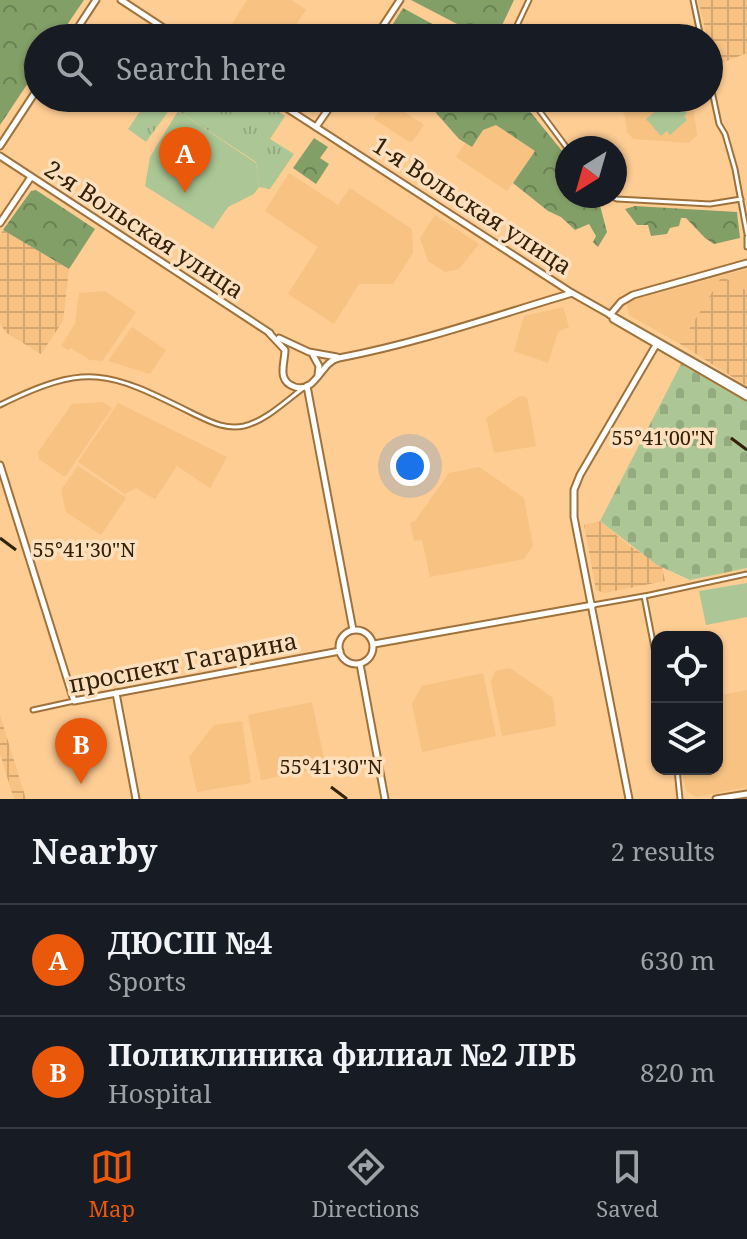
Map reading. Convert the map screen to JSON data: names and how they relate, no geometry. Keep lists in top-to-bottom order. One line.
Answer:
{"streets":{"street":["1-я Вольская улица","2-я Вольская улица","проспект Гагарина"]},"north":"bottom left","page":{"search":"Search here","pins":["A","B"],"heading":["Nearby","2 results"],"list":[{"mark":"A","name":"ДЮСШ №4","note":"Sports","value":"630 m"},{"mark":"B","name":"Поликлиника филиал №2 ЛРБ","note":"Hospital","value":"820 m"}],"nav":["Map","Directions","Saved"]},"coordinates":["55°41'00\"N","55°41'30\"N"]}
